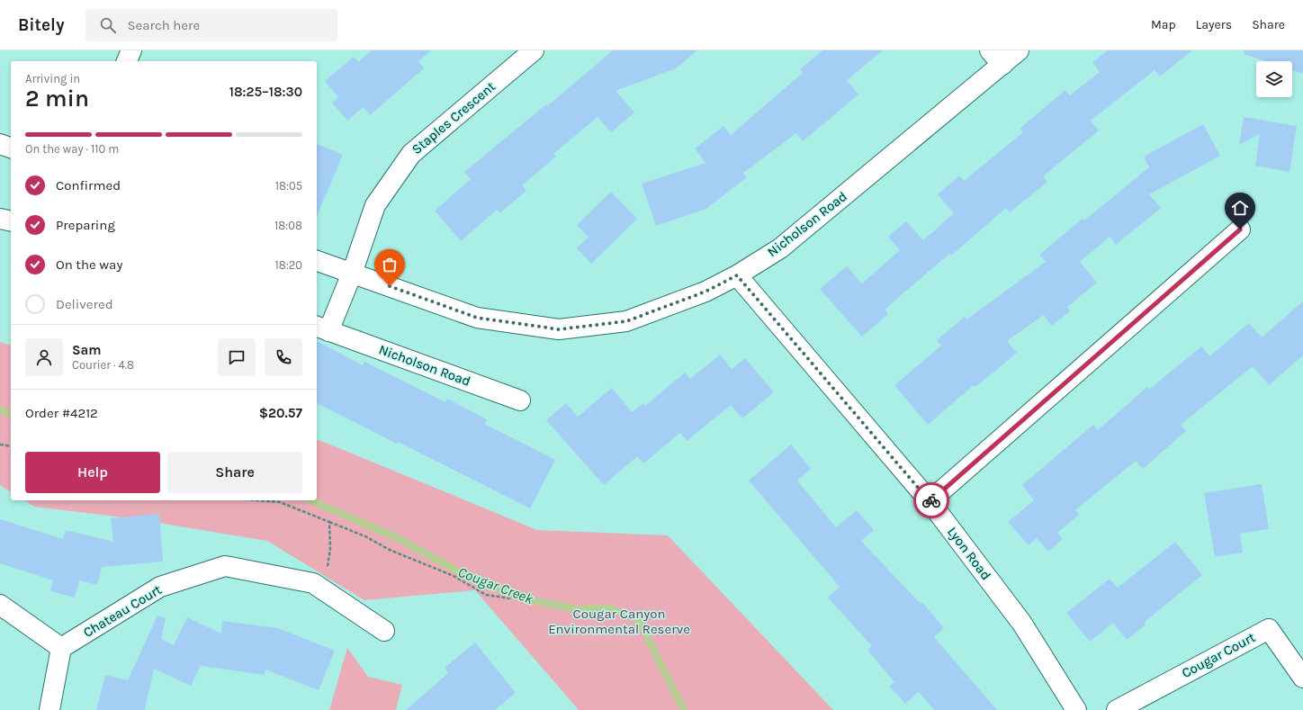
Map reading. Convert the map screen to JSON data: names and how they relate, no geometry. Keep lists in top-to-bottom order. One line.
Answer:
{"streets":{"street":["Staples Crescent","Nicholson Road","Lyon Road","Chateau Court","Cougar Court"]},"crossings":[["Staples Crescent","Nicholson Road"],["Nicholson Road","Lyon Road"]],"water":["Cougar Creek"],"parks":["Cougar Canyon Environmental Reserve"],"page":{"header":"Bitely","search":"Search here","nav":["Map","Layers","Share"],"heading":["2 min","Arriving in","18:25–18:30"],"panel":["Sam","Courier · 4.8","Order #4212","$20.57"],"bar":"On the way · 110 m","list":[["Confirmed","18:05"],["Preparing","18:08"],["On the way","18:20"],"Delivered"],"buttons":["Help","Share"]}}
